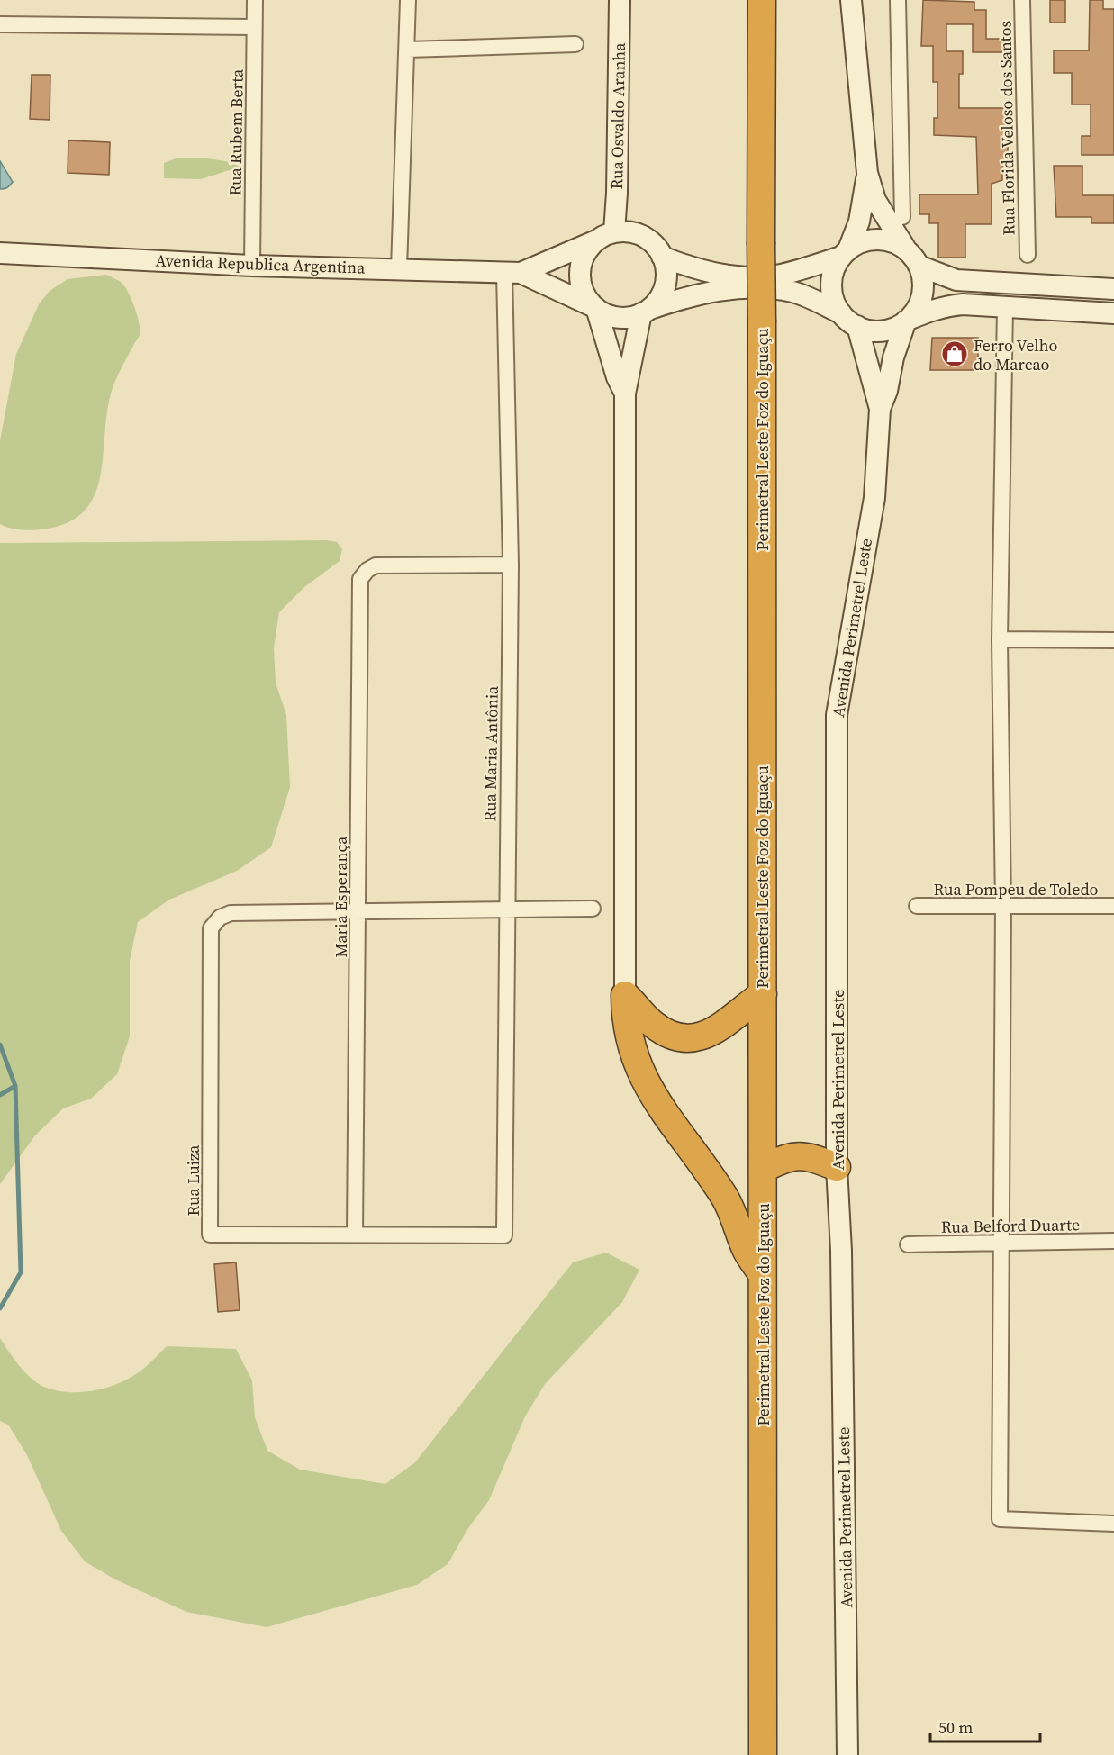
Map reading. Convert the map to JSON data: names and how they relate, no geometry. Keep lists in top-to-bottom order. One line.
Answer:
{"streets":{"highway":["Perimetral Leste Foz do Iguaçu"],"street":["Rua Osvaldo Aranha","Rua Florida Veloso dos Santos","Rua Rubem Berta","Avenida Republica Argentina","Avenida Perimetrel Leste","Rua Maria Antônia","Rua Pompeu de Toledo","Maria Esperança","Rua Luiza","Rua Belford Duarte"]},"crossings":[["Rua Osvaldo Aranha","Avenida Republica Argentina"],["Rua Rubem Berta","Avenida Republica Argentina"],["Avenida Republica Argentina","Rua Maria Antônia"],["Rua Maria Antônia","Maria Esperança"],["Rua Maria Antônia","Rua Luiza"],["Maria Esperança","Rua Luiza"]],"places":{"shop":["Ferro Velho do Marcao"]},"scale_bar":"50 m"}
